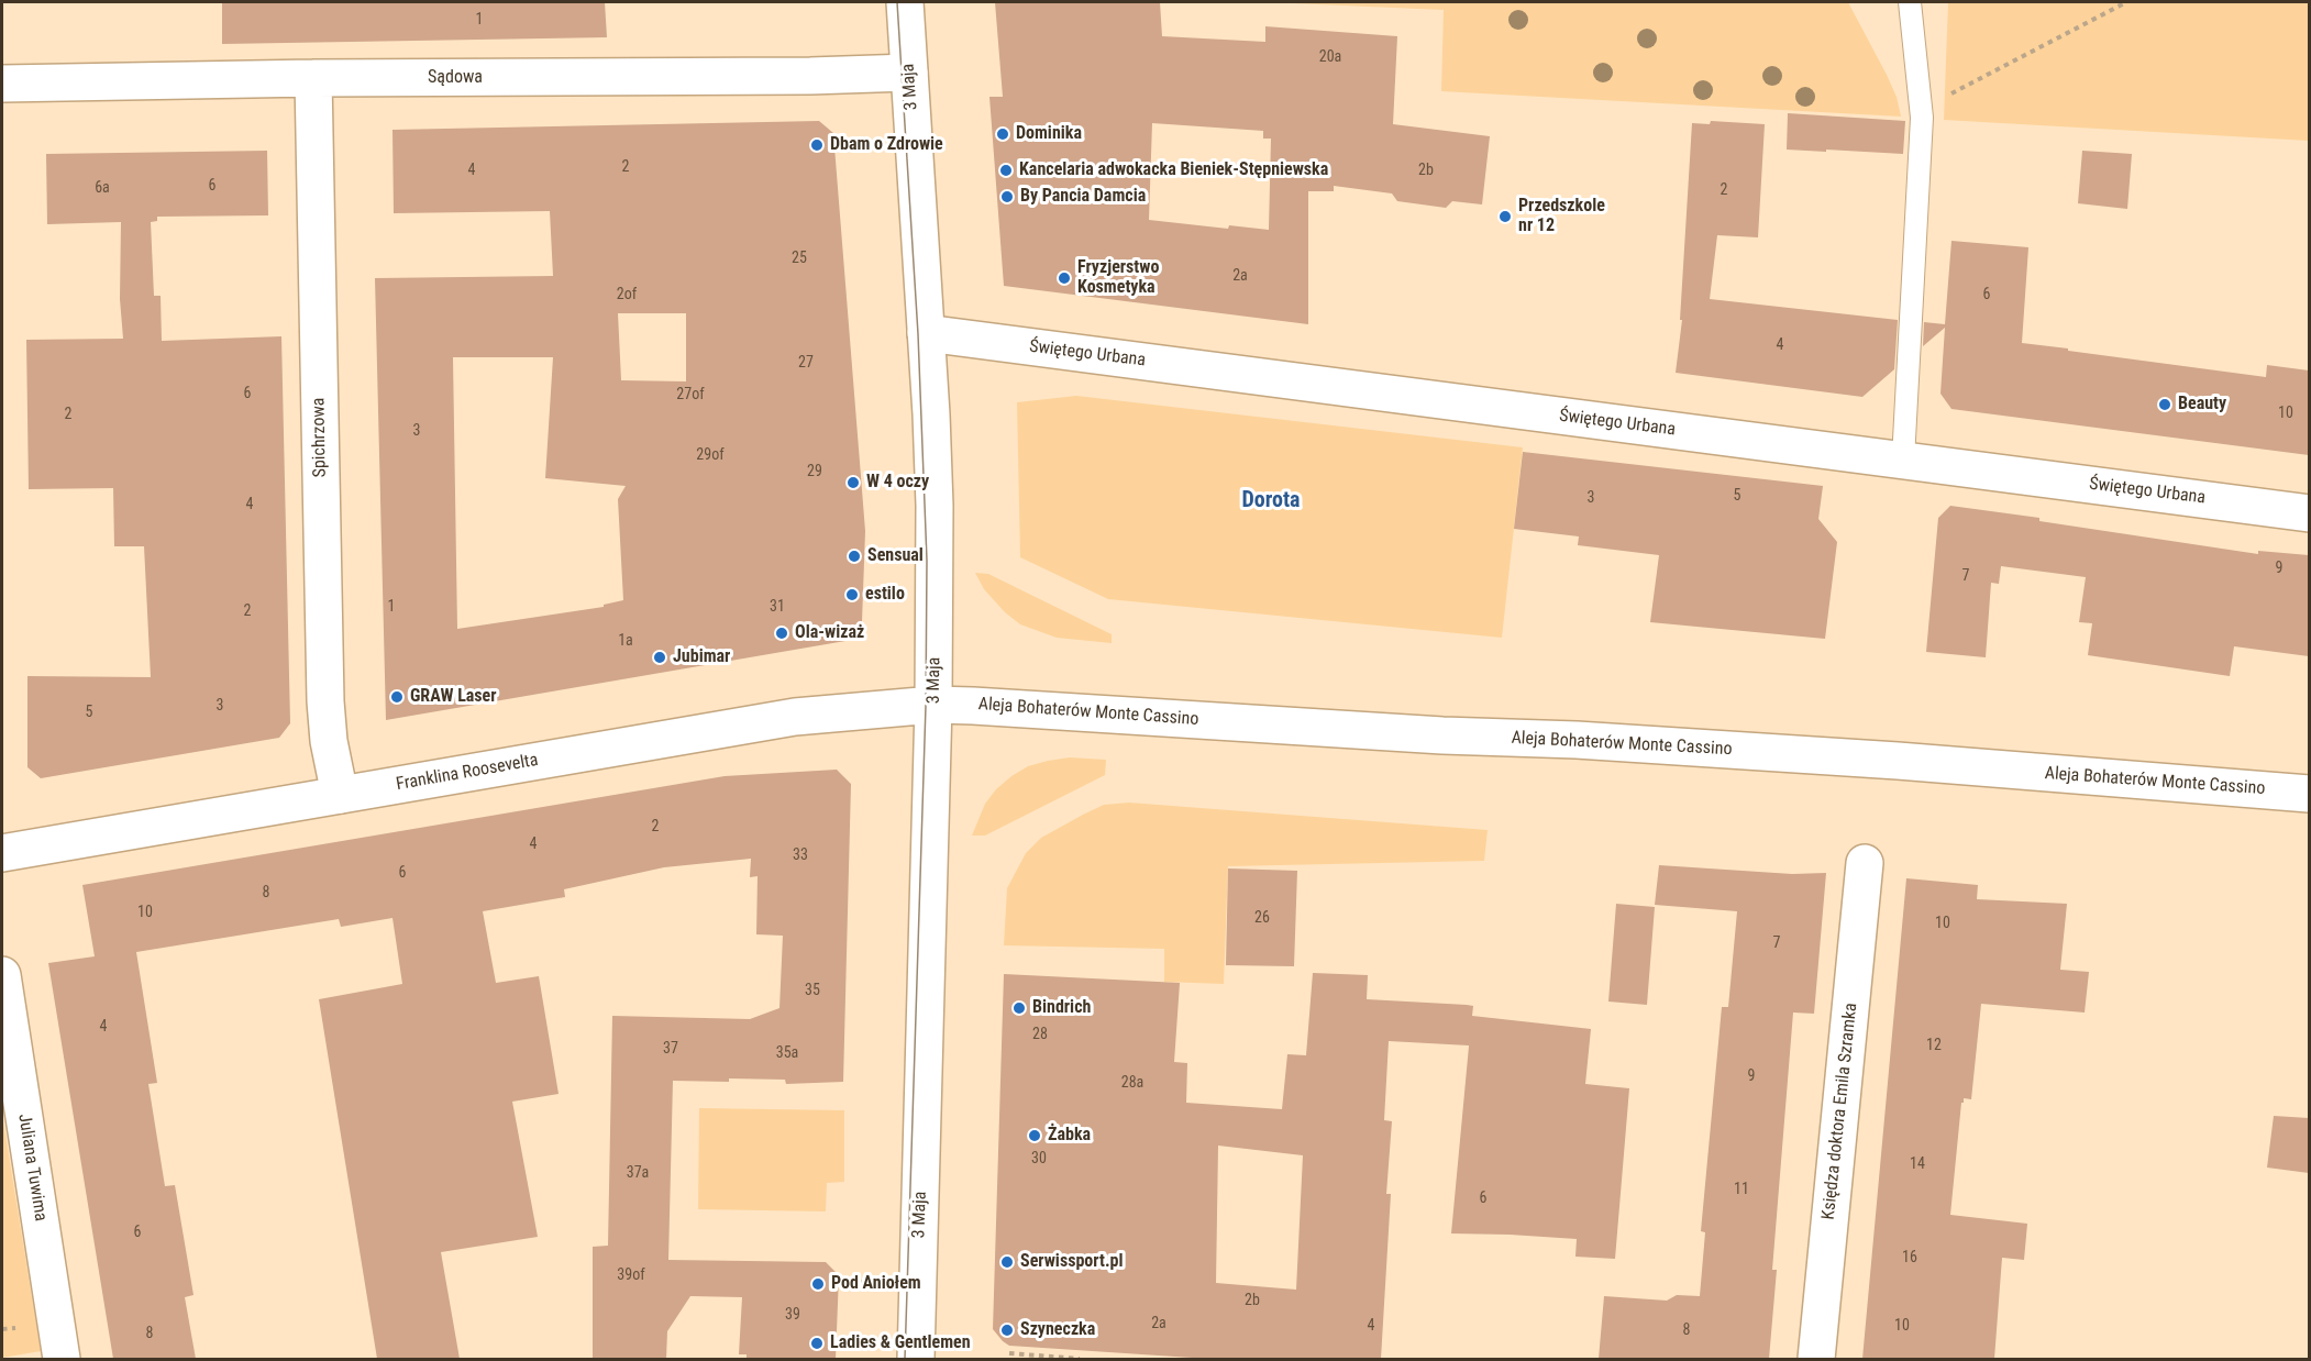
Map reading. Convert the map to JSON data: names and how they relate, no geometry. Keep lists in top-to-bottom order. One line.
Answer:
{"streets":{"street":["Sądowa","3 Maja","Świętego Urbana","Spichrzowa","Aleja Bohaterów Monte Cassino","Franklina Roosevelta","Księdza doktora Emila Szramka","Juliana Tuwima"]},"crossings":[["Sądowa","3 Maja"],["Sądowa","Spichrzowa"],["3 Maja","Świętego Urbana"],["3 Maja","Aleja Bohaterów Monte Cassino"],["3 Maja","Franklina Roosevelta"],["Spichrzowa","Franklina Roosevelta"],["Aleja Bohaterów Monte Cassino","Franklina Roosevelta"]],"districts":["Dorota"],"places":["Dominika","Dbam o Zdrowie","Kancelaria adwokacka Bieniek-Stępniewska","By Pancia Damcia","Przedszkole nr 12","Fryzjerstwo Kosmetyka","Beauty","W 4 oczy","Sensual","estilo","Ola-wizaż","Jubimar","GRAW Laser","Bindrich","Żabka","Serwissport.pl","Pod Aniołem","Szyneczka","Ladies & Gentlemen"],"house_numbers":["1","20a","2","4","2b","6","6a","2","25","2a","2of","6","4","27","6","27of","10","2","3","29of","29","5","3","4","9","7","1","31","2","1a","3","5","2","4","33","6","8","10","26","10","7","35","4","28","12","37","35a","9","28a","30","14","37a","11","6","6","16","39of","2b","39","2a","4","10","8","8"]}
